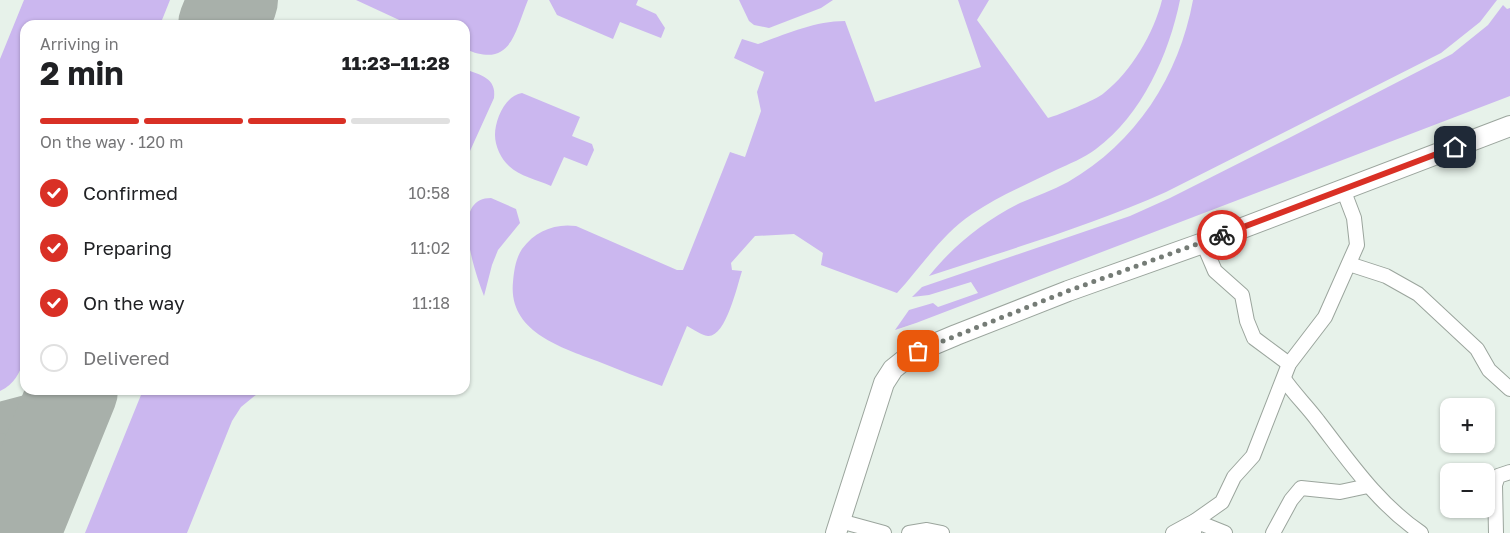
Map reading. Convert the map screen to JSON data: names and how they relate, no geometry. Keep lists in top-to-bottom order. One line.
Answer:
{"page":{"heading":["2 min","Arriving in","11:23–11:28"],"bar":"On the way · 120 m","list":[["Confirmed","10:58"],["Preparing","11:02"],["On the way","11:18"],"Delivered"],"map_buttons":["+","−"]}}
